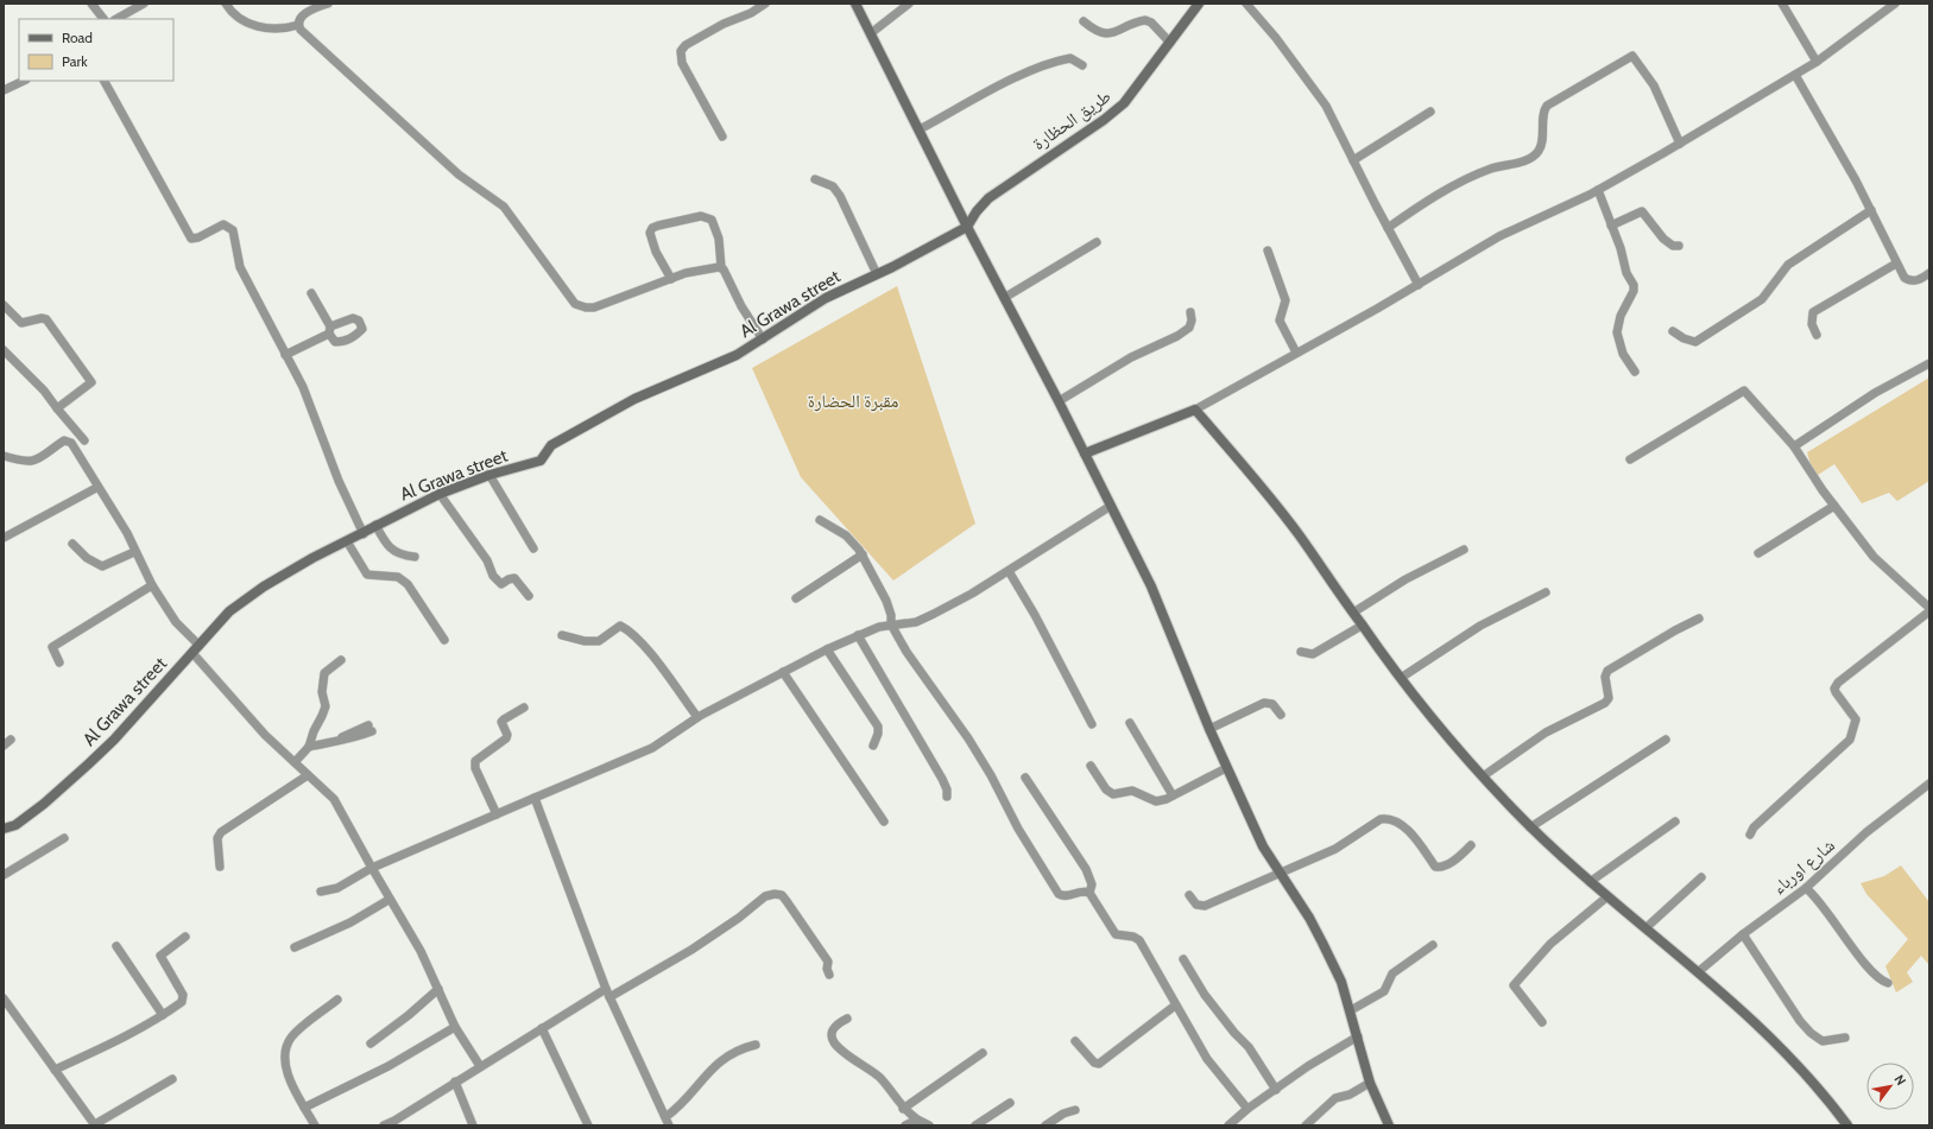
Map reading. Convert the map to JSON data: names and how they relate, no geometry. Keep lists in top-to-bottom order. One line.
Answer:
{"streets":{"street":["طريق الحظارة","Al Grawa street","شارع اورباء"]},"crossings":[["طريق الحظارة","Al Grawa street"]],"parks":["مقبرة الحضارة"],"legend":["Road","Park"],"north":"top right"}
